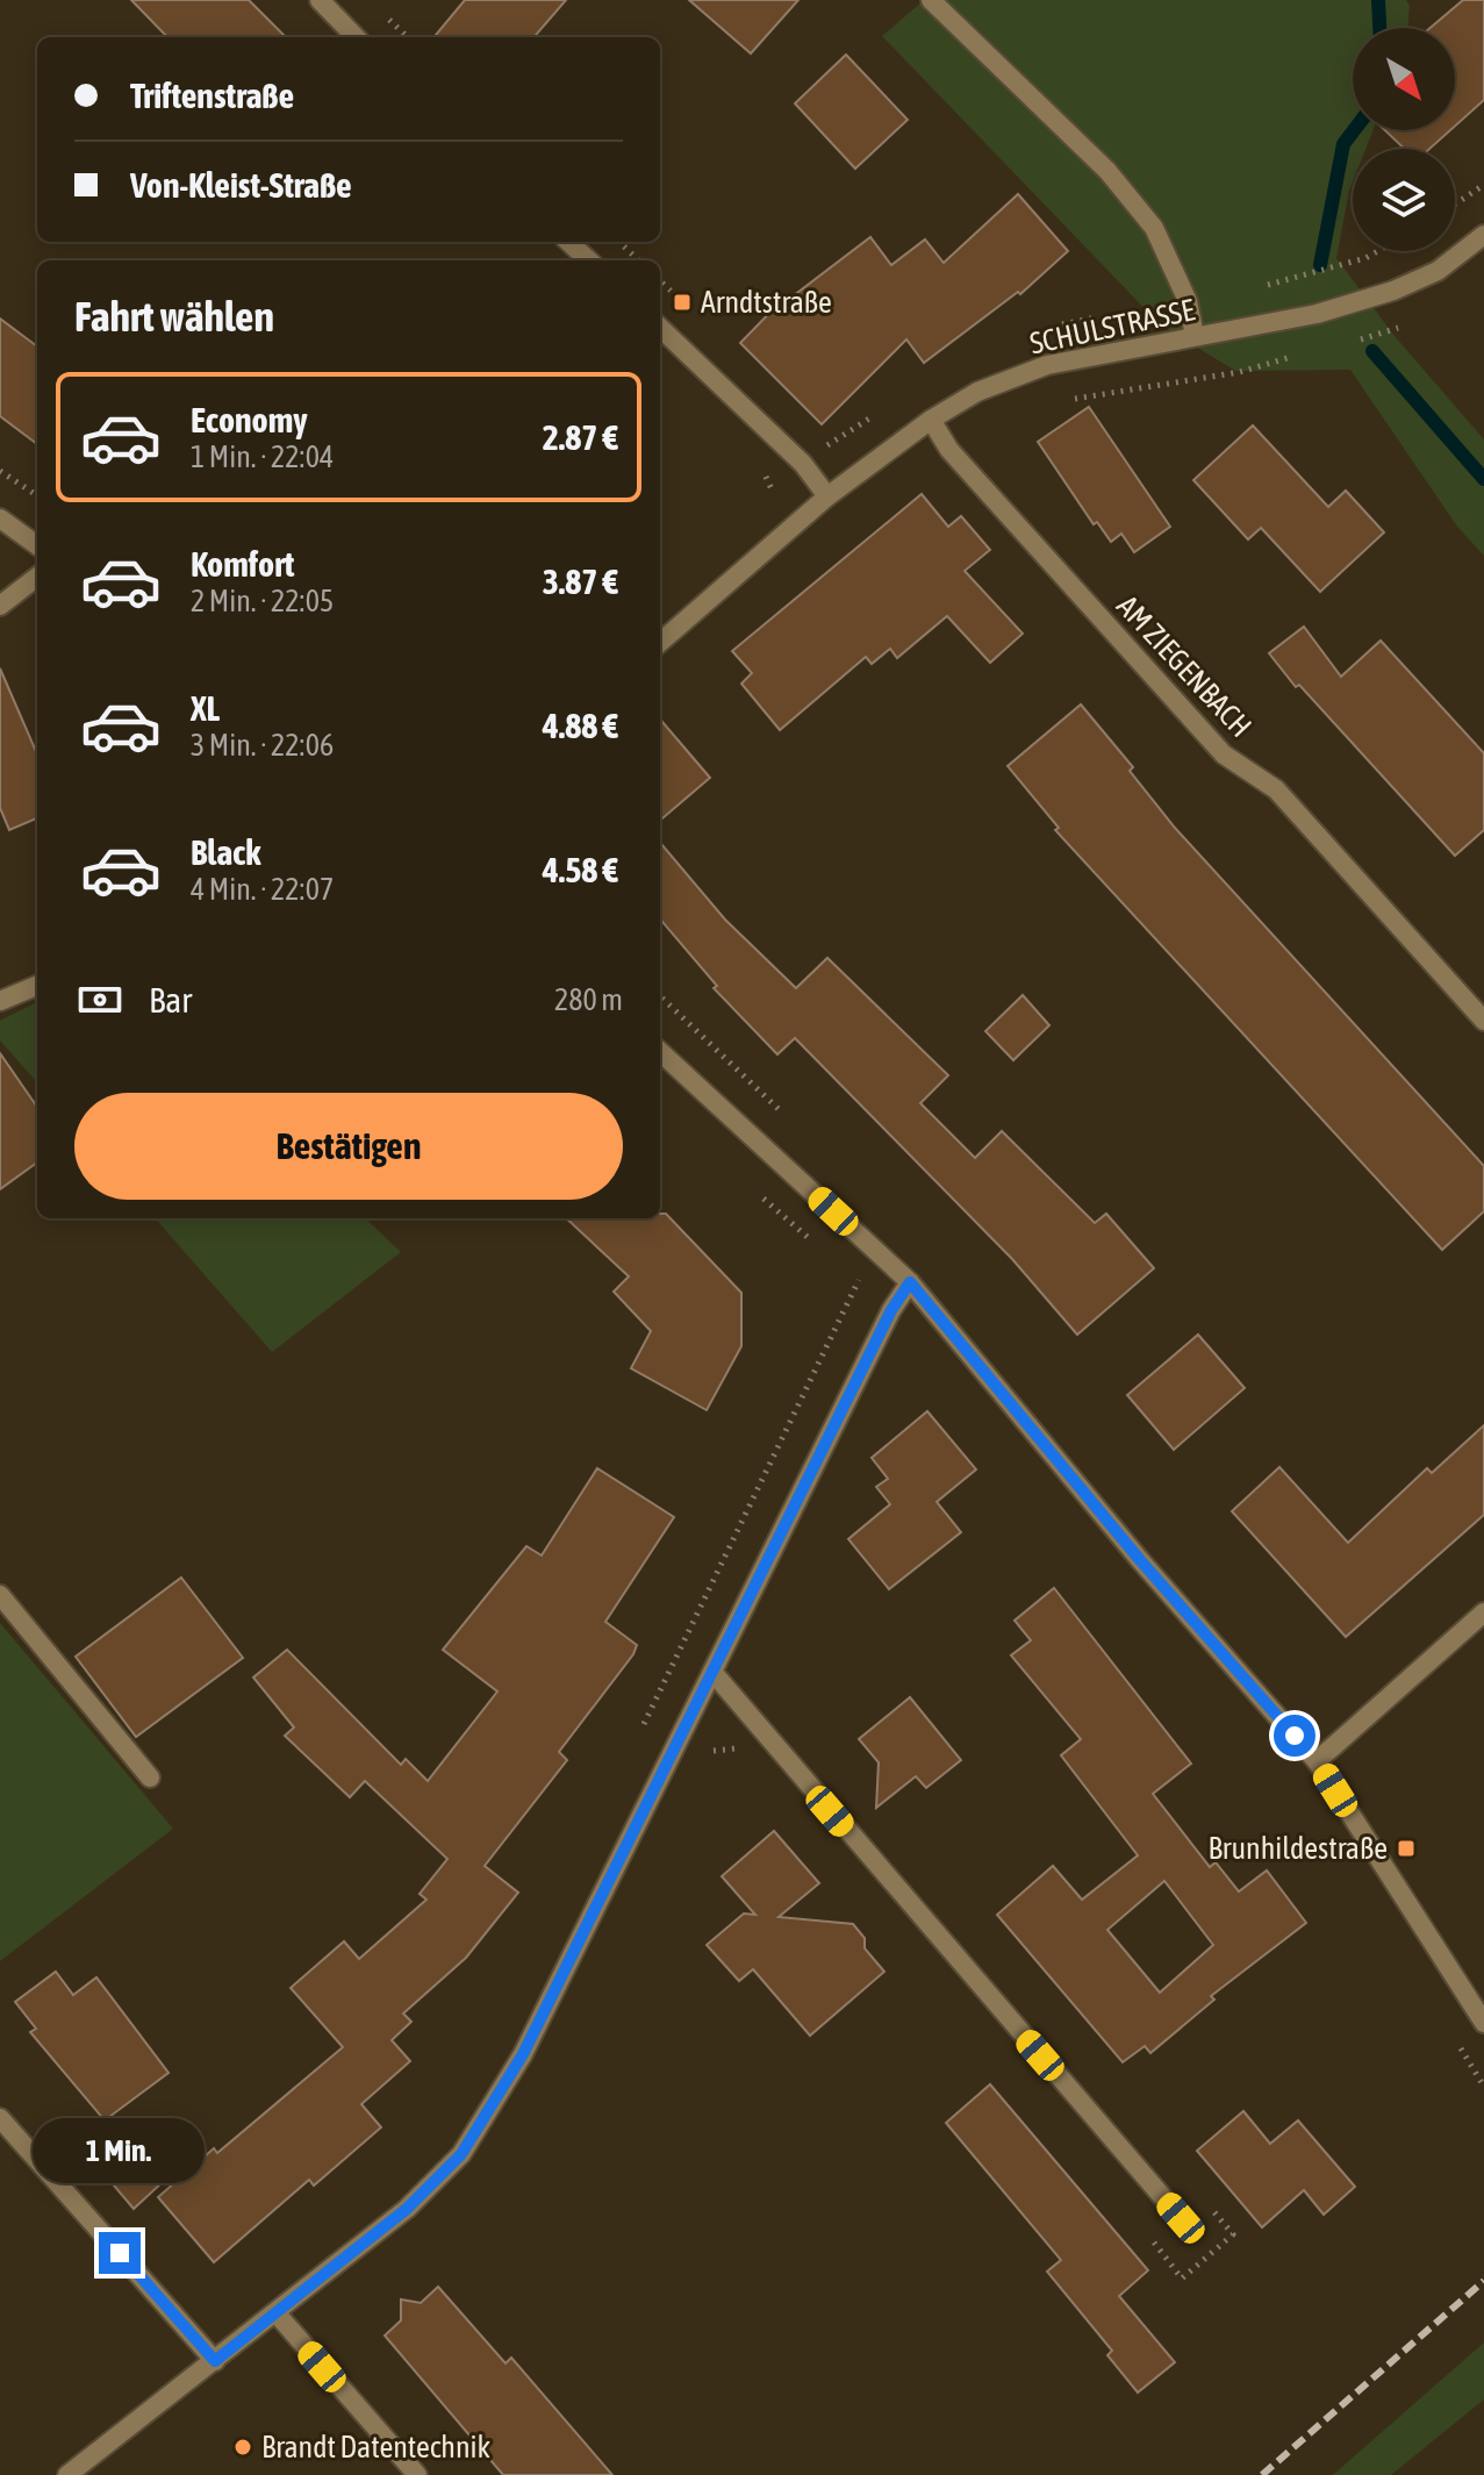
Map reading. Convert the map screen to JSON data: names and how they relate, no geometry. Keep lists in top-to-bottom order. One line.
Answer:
{"streets":{"street":["SCHULSTRASSE","AM ZIEGENBACH"]},"crossings":[["SCHULSTRASSE","AM ZIEGENBACH"]],"places":{"transit":["Arndtstraße","Brunhildestraße"],"other":["Brandt Datentechnik"]},"north":"bottom right","page":{"banner":["Triftenstraße","Von-Kleist-Straße"],"heading":"Fahrt wählen","list":[{"name":"Economy","note":"1 Min. · 22:04","value":"2.87 €"},{"name":"Komfort","note":"2 Min. · 22:05","value":"3.87 €"},{"name":"XL","note":"3 Min. · 22:06","value":"4.88 €"},{"name":"Black","note":"4 Min. · 22:07","value":"4.58 €"}],"pay":["Bar","280 m"],"buttons":"Bestätigen","bubble":"1 Min."}}
